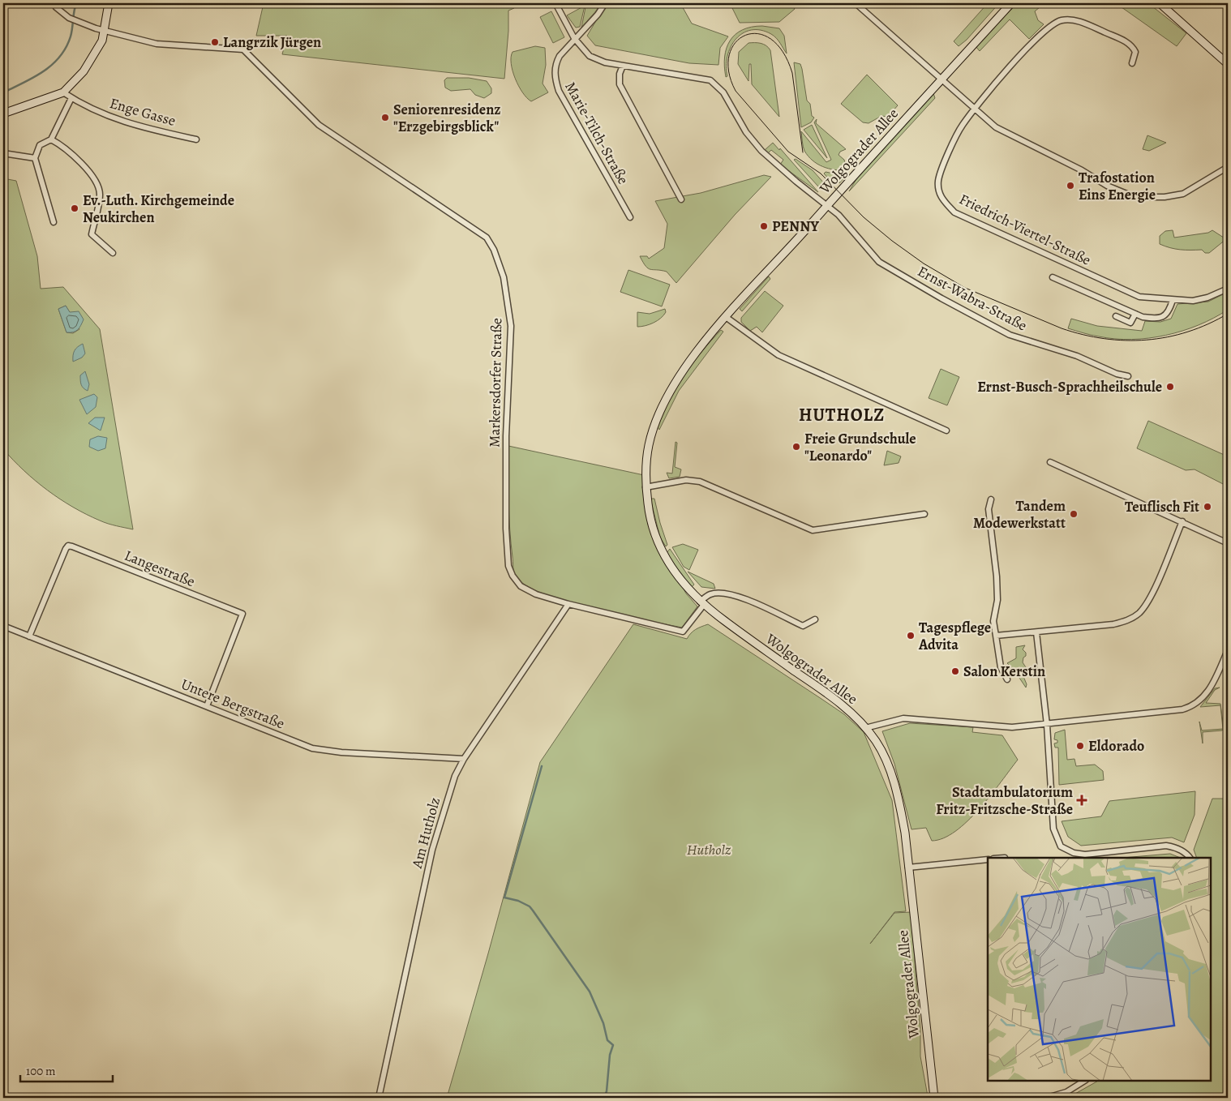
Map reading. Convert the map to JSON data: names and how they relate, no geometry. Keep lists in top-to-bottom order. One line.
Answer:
{"streets":{"main road":["Wolgograder Allee"],"street":["Enge Gasse","Marie-Tilch-Straße","Friedrich-Viertel-Straße","Ernst-Wabra-Straße","Markersdorfer Straße","Langestraße","Untere Bergstraße","Am Hutholz"]},"crossings":[["Wolgograder Allee","Ernst-Wabra-Straße"],["Wolgograder Allee","Markersdorfer Straße"],["Markersdorfer Straße","Am Hutholz"],["Langestraße","Untere Bergstraße"],["Untere Bergstraße","Am Hutholz"]],"districts":["HUTHOLZ"],"parks":["Hutholz"],"places":{"other":["Langrzik Jürgen","Seniorenresidenz \"Erzgebirgsblick\"","Trafostation Eins Energie","Ev.-Luth. Kirchgemeinde Neukirchen","PENNY","Ernst-Busch-Sprachheilschule","Freie Grundschule \"Leonardo\"","Teuflisch Fit","Tandem Modewerkstatt","Tagespflege Advita","Salon Kerstin","Eldorado"],"health":["Stadtambulatorium Fritz-Fritzsche-Straße"]},"scale_bar":"100 m"}
